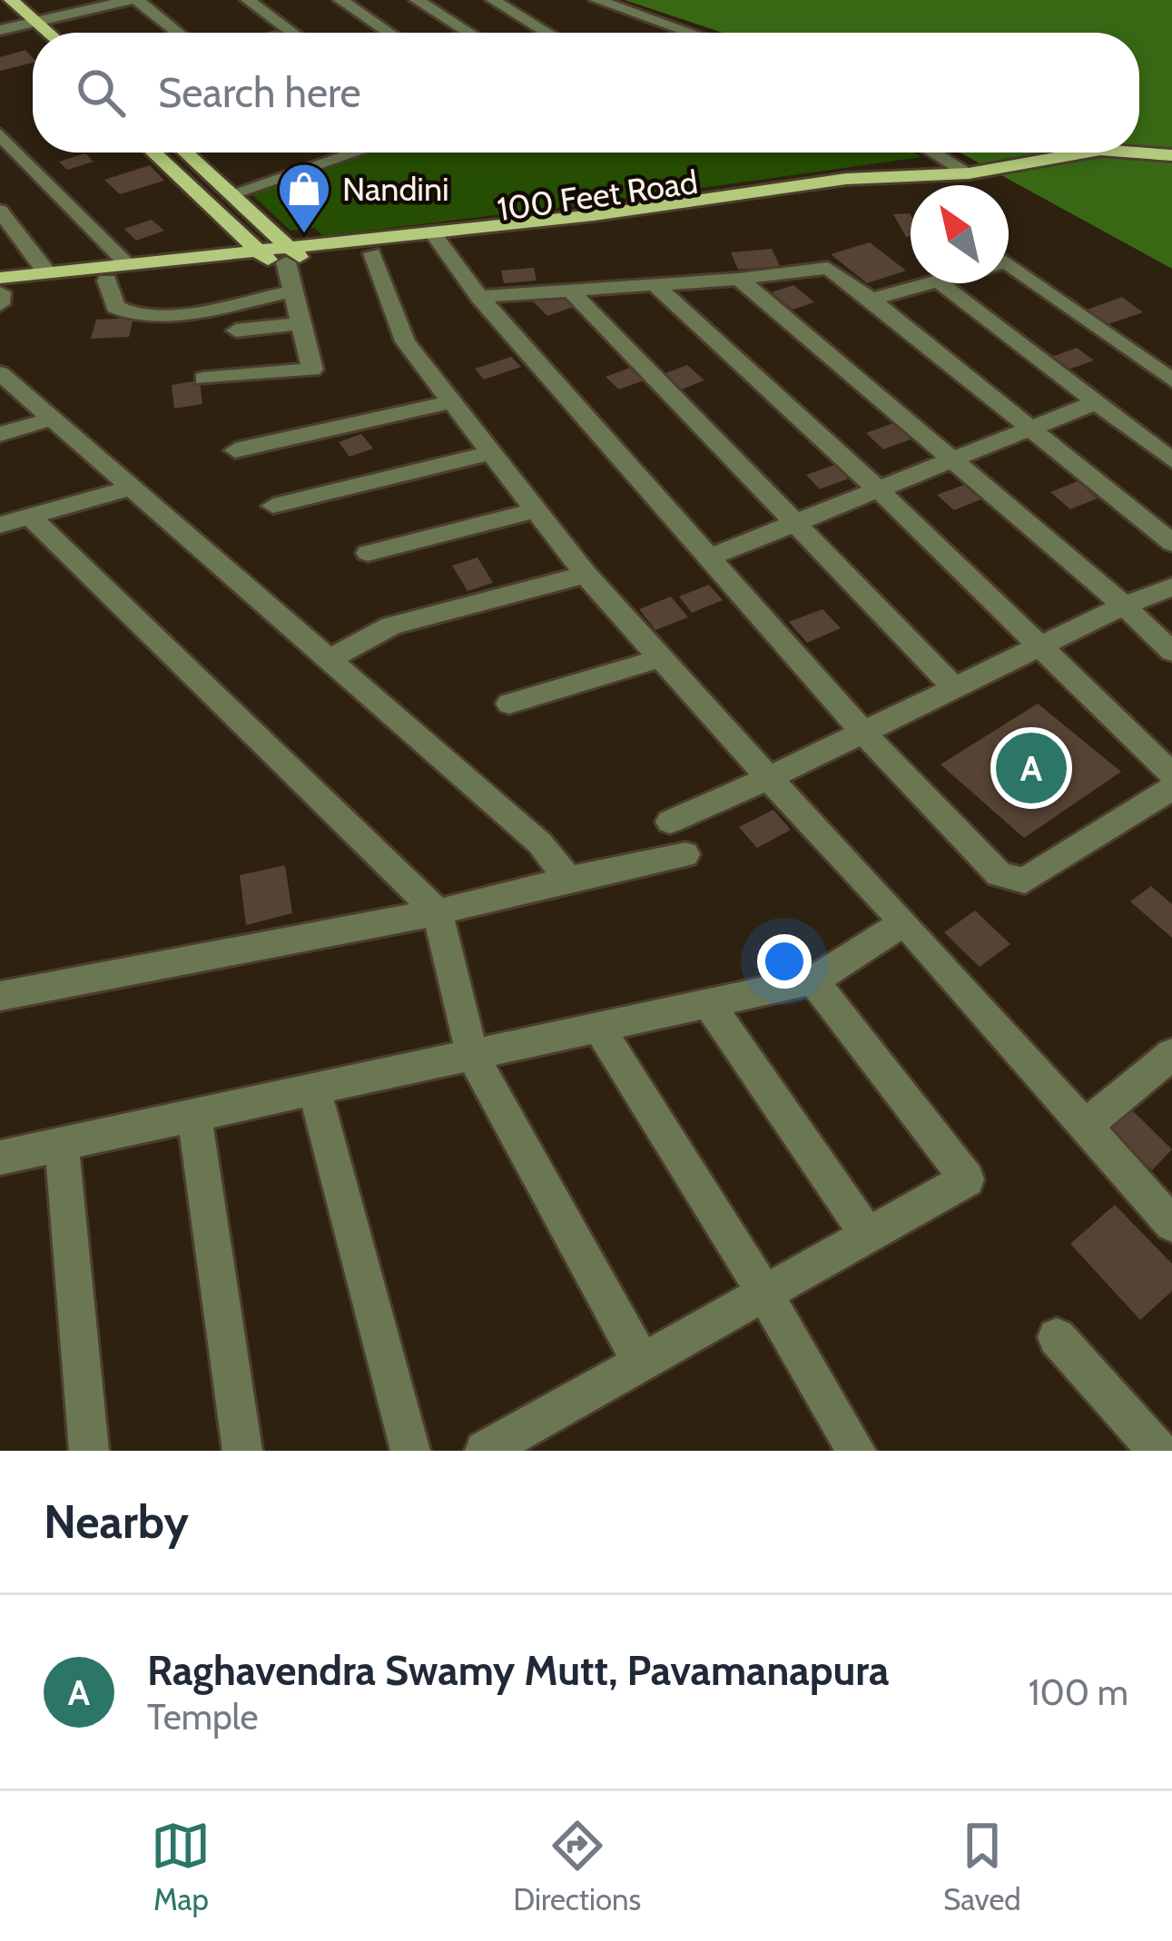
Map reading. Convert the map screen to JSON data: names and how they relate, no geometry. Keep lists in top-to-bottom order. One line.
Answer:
{"streets":{"main road":["100 Feet Road"]},"places":{"shop":["Nandini"]},"north":"top left","page":{"search":"Search here","pins":"A","heading":"Nearby","list":[{"mark":"A","name":"Raghavendra Swamy Mutt, Pavamanapura","note":"Temple","value":"100 m"}],"nav":["Map","Directions","Saved"]}}
